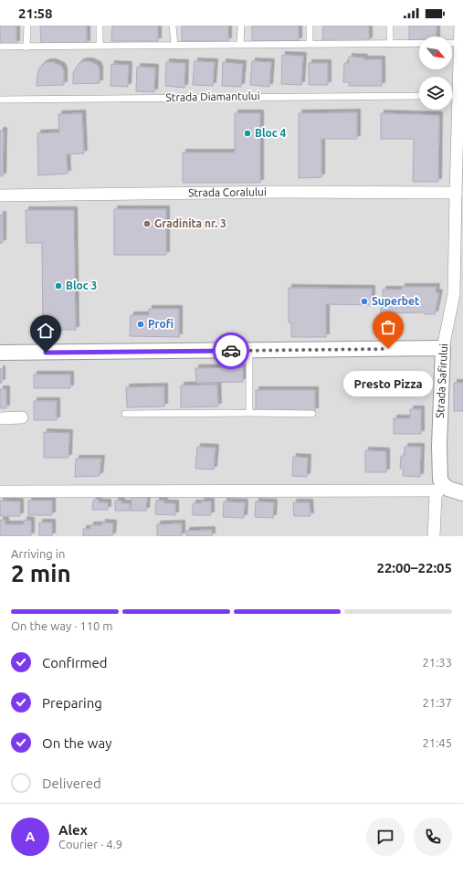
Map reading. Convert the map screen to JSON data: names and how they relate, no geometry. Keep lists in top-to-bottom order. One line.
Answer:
{"streets":{"street":["Strada Coralului","Strada Safirului"],"lane":["Strada Diamantului"]},"crossings":[["Strada Coralului","Strada Safirului"]],"places":["Bloc 4","Gradinita nr. 3","Bloc 3","Superbet","Profi","Presto Pizza"],"north":"bottom right","page":{"status":"21:58","bubble":"Presto Pizza","heading":["2 min","Arriving in","22:00–22:05"],"panel":["Alex","Courier · 4.9"],"bar":"On the way · 110 m","list":[["Confirmed","21:33"],["Preparing","21:37"],["On the way","21:45"],"Delivered"],"round":"A"}}
